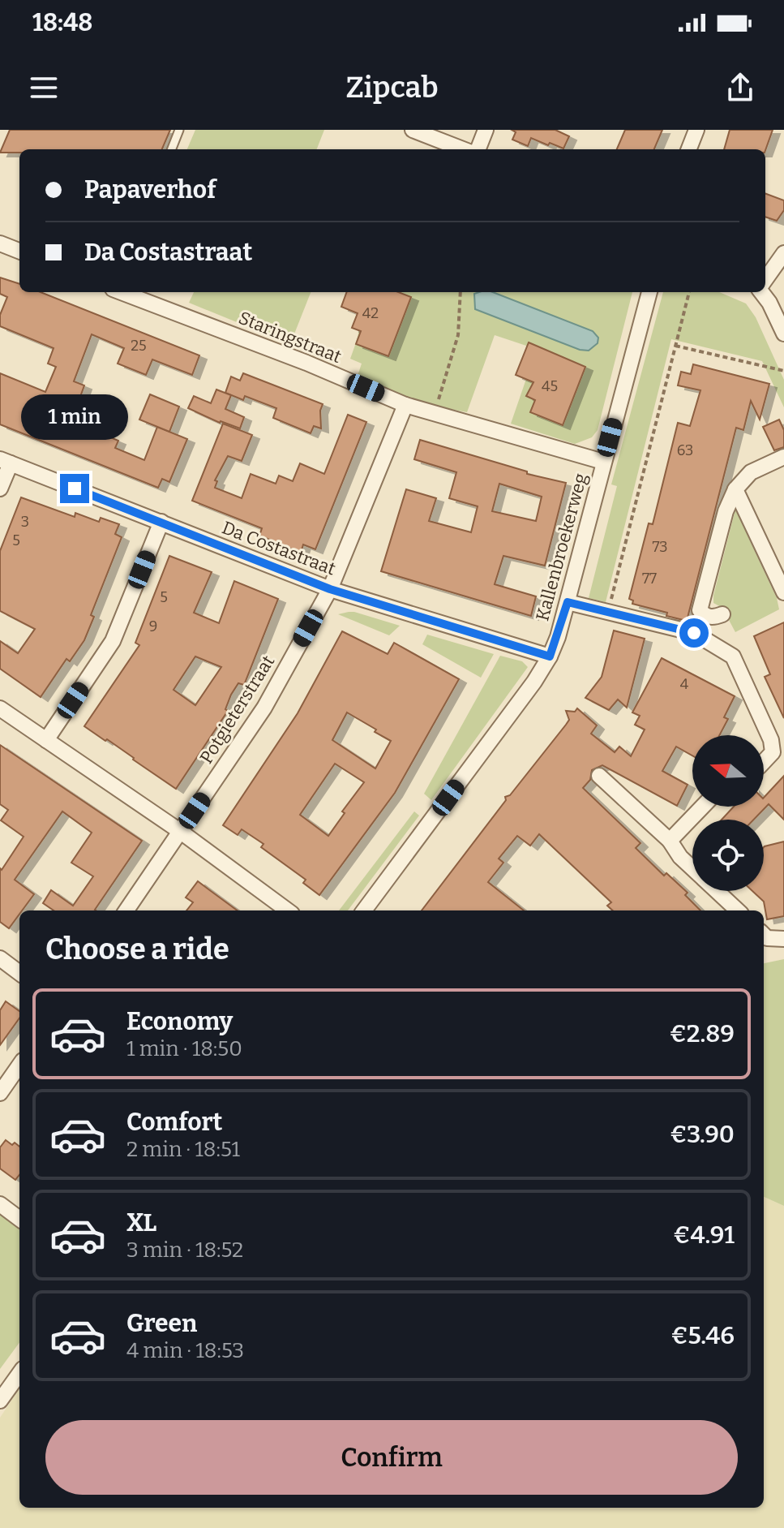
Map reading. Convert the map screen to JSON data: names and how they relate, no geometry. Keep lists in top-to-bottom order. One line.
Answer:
{"streets":{"street":["Staringstraat","Kallenbroekerweg","Da Costastraat","Potgieterstraat"]},"crossings":[["Staringstraat","Kallenbroekerweg"],["Staringstraat","Potgieterstraat"],["Kallenbroekerweg","Da Costastraat"],["Da Costastraat","Potgieterstraat"]],"house_numbers":["42","25","45","63","3","5","73","77","5","9","4"],"north":"left","page":{"status":"18:48","header":"Zipcab","banner":["Papaverhof","Da Costastraat"],"bubble":"1 min","heading":"Choose a ride","list":[{"name":"Economy","note":"1 min · 18:50","value":"€2.89"},{"name":"Comfort","note":"2 min · 18:51","value":"€3.90"},{"name":"XL","note":"3 min · 18:52","value":"€4.91"},{"name":"Green","note":"4 min · 18:53","value":"€5.46"}],"buttons":"Confirm"}}
